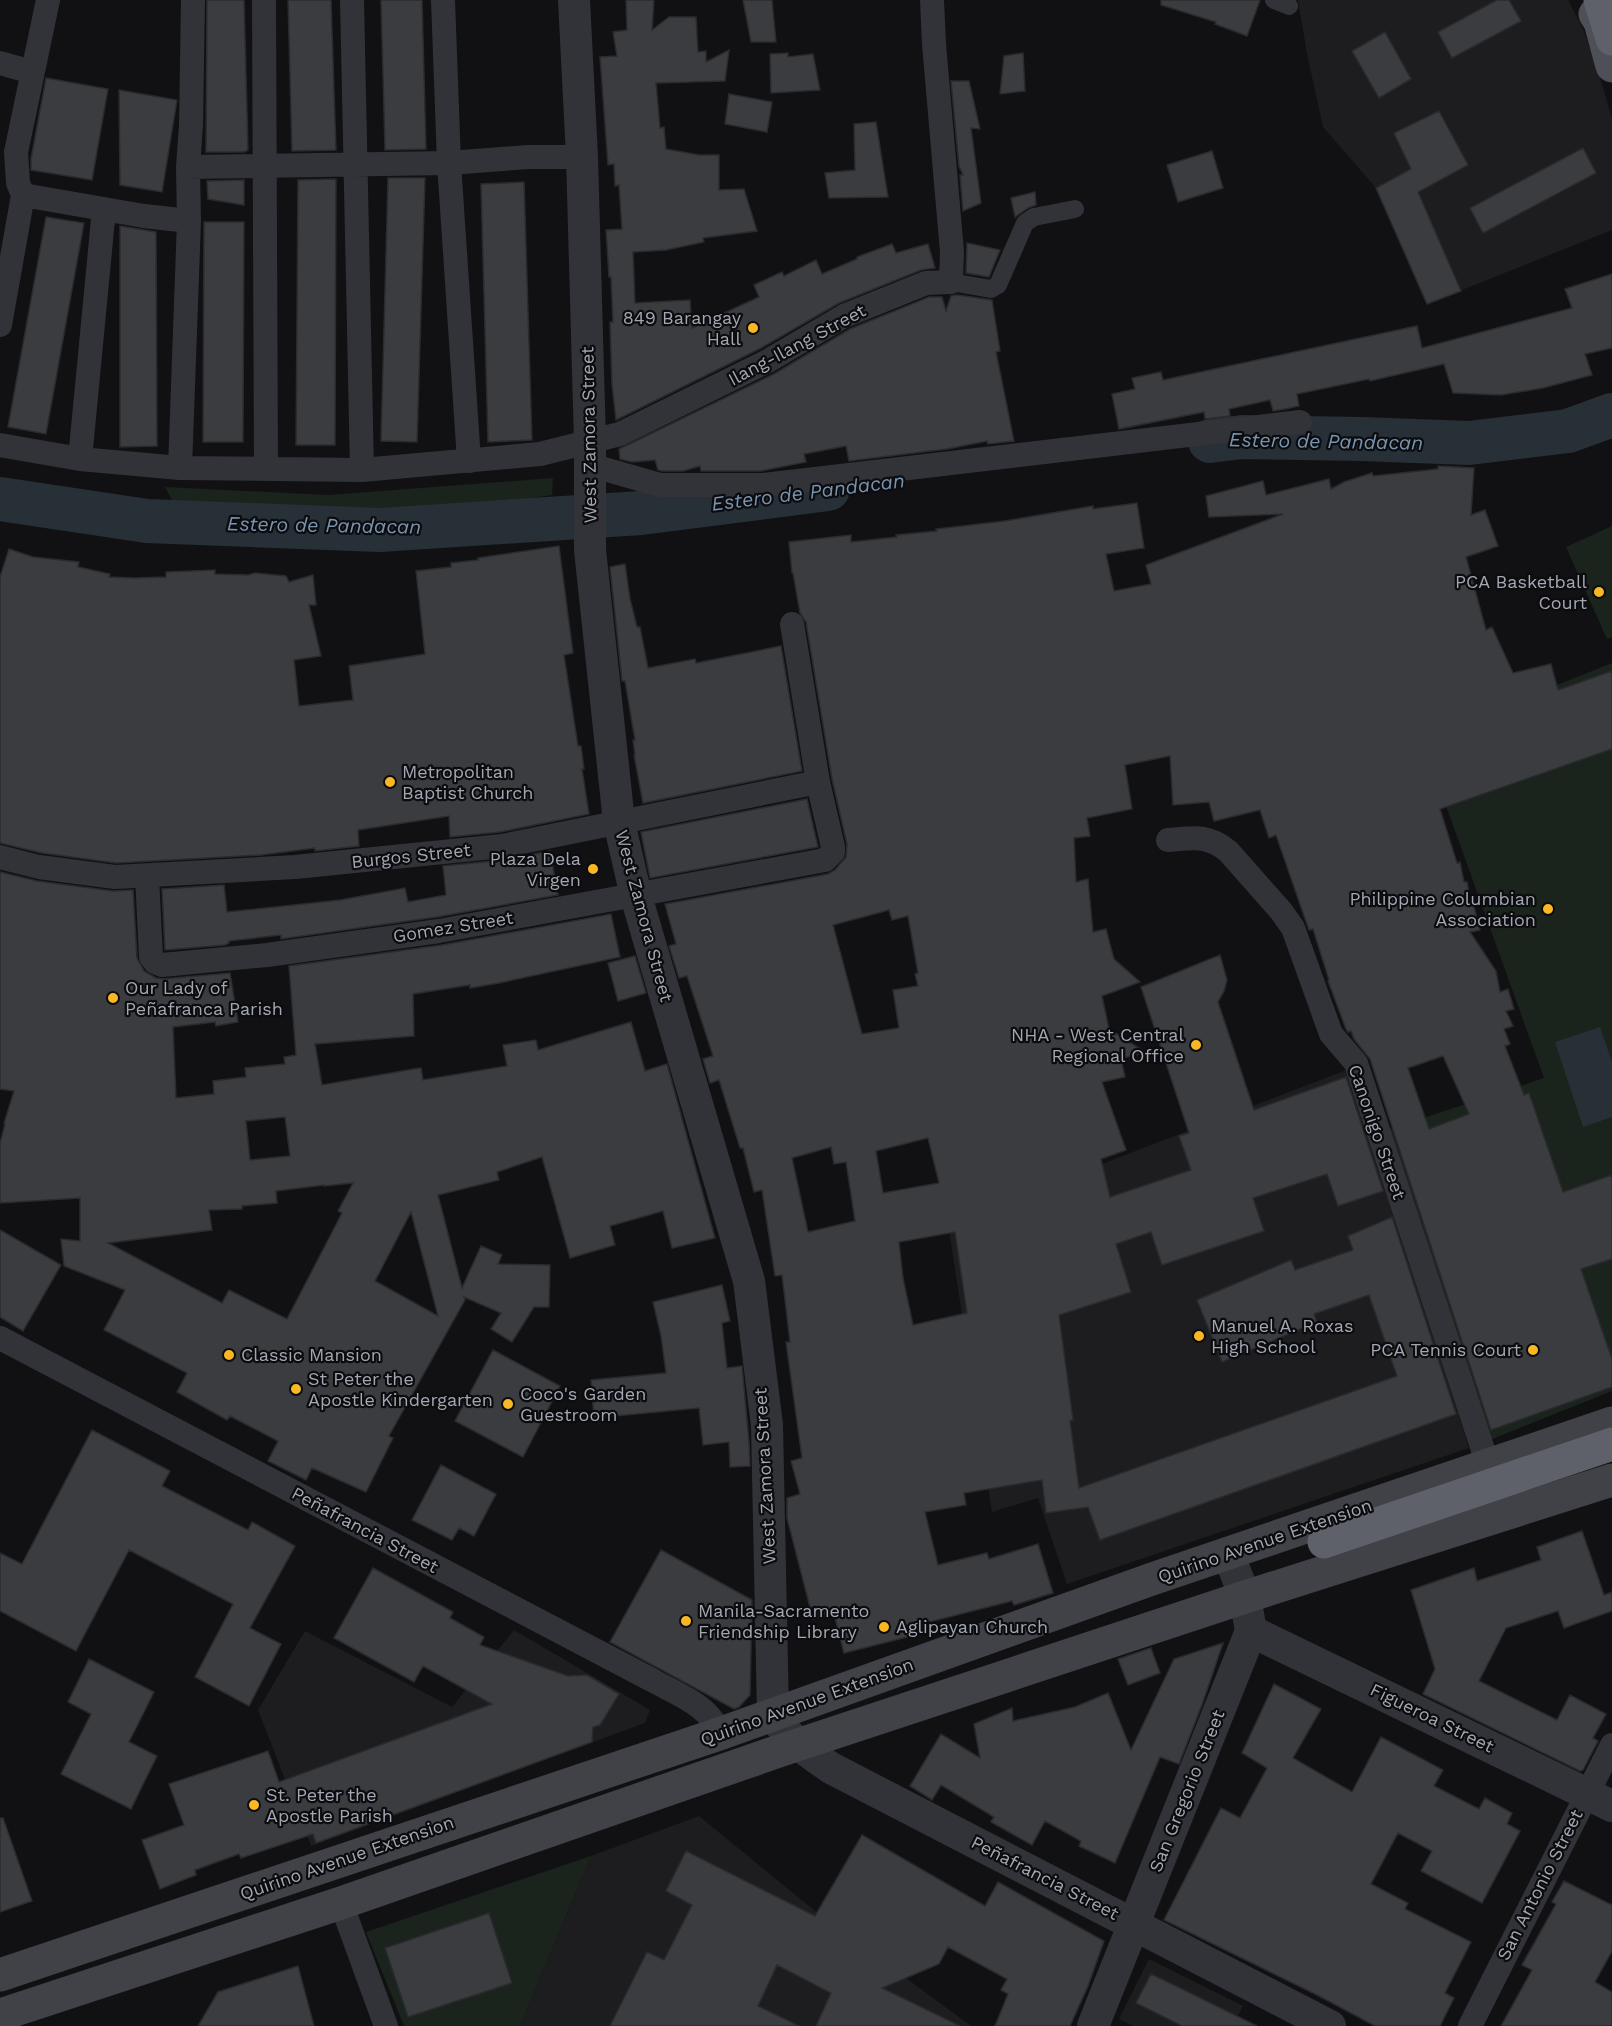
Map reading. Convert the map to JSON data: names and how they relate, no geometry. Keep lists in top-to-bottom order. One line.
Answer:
{"streets":{"main road":["Quirino Avenue Extension"],"street":["Ilang-Ilang Street","West Zamora Street","Burgos Street","Gomez Street","Canonigo Street","Peñafrancia Street","Figueroa Street","San Gregorio Street","San Antonio Street"]},"crossings":[["Ilang-Ilang Street","West Zamora Street"],["West Zamora Street","Burgos Street"],["West Zamora Street","Gomez Street"],["West Zamora Street","Peñafrancia Street"],["West Zamora Street","Quirino Avenue Extension"],["Burgos Street","Gomez Street"],["Canonigo Street","Quirino Avenue Extension"],["Peñafrancia Street","Quirino Avenue Extension"],["Peñafrancia Street","San Gregorio Street"],["Figueroa Street","San Gregorio Street"],["Figueroa Street","San Antonio Street"]],"water":["Estero de Pandacan"],"places":["849 Barangay Hall","PCA Basketball Court","Metropolitan Baptist Church","Plaza Dela Virgen","Philippine Columbian Association","Our Lady of Peñafranca Parish","NHA - West Central Regional Office","Manuel A. Roxas High School","PCA Tennis Court","Classic Mansion","St Peter the Apostle Kindergarten","Coco's Garden Guestroom","Manila-Sacramento Friendship Library","Aglipayan Church","St. Peter the Apostle Parish"]}
